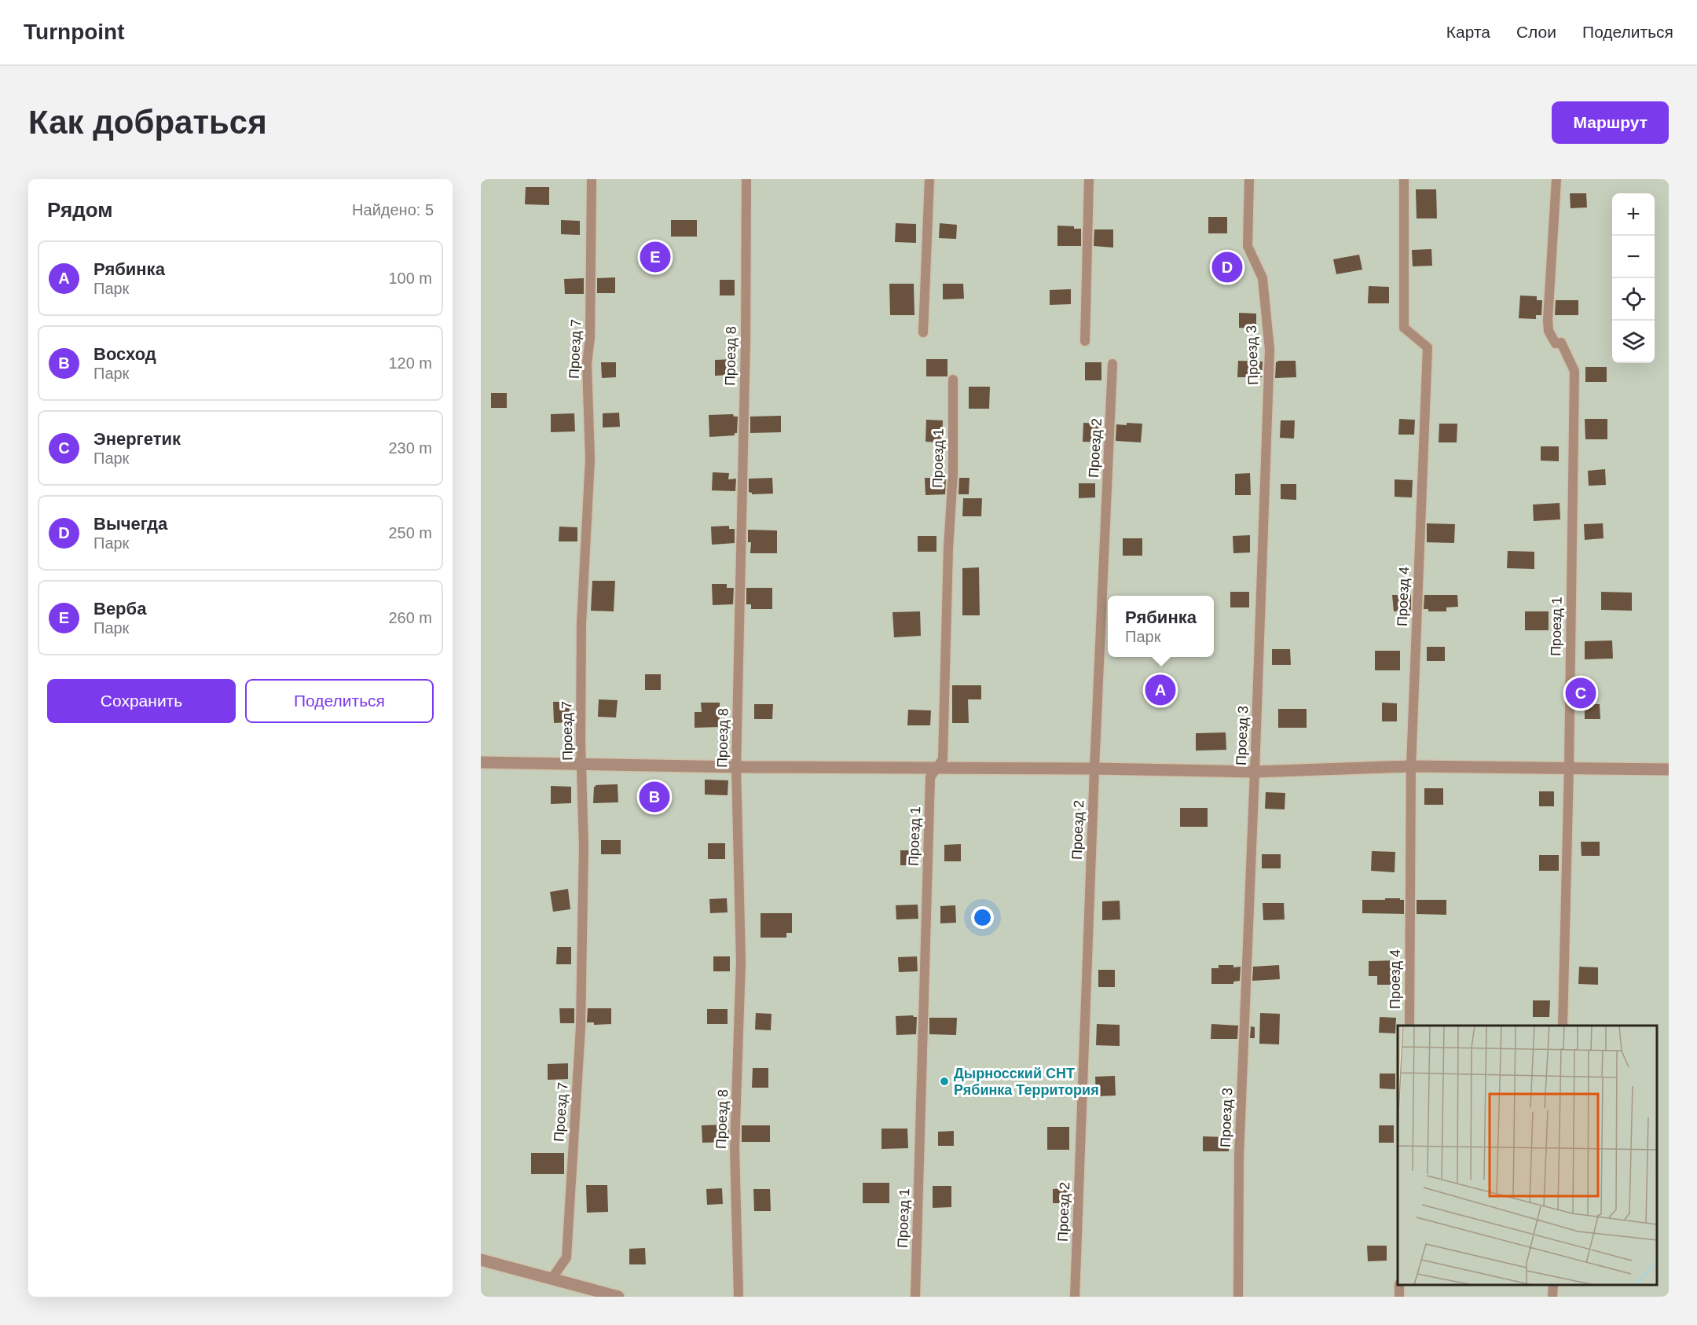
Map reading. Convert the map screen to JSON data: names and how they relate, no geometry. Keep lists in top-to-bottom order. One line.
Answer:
{"streets":{"lane":["Проезд 7","Проезд 3","Проезд 8","Проезд 2","Проезд 1","Проезд 4"]},"places":["Дырносский СНТ Рябинка Территория"],"page":{"header":"Turnpoint","nav":["Карта","Слои","Поделиться"],"buttons":["Маршрут",["Сохранить","Поделиться"]],"title":"Как добраться","heading":["Рядом","Найдено: 5"],"map_buttons":["+","−"],"pins":["E","D","A","C","B"],"list":[{"mark":"A","name":"Рябинка","note":"Парк","value":"100 m"},{"mark":"B","name":"Восход","note":"Парк","value":"120 m"},{"mark":"C","name":"Энергетик","note":"Парк","value":"230 m"},{"mark":"D","name":"Вычегда","note":"Парк","value":"250 m"},{"mark":"E","name":"Верба","note":"Парк","value":"260 m"}],"popup":["Рябинка","Парк"]}}
